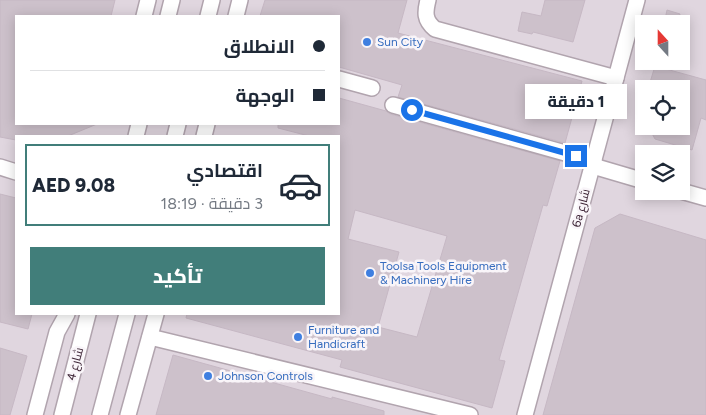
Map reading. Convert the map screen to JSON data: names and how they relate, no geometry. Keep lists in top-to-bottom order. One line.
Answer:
{"streets":{"street":["6a شارع","شارع 4"]},"places":["Sun City","Toolsa Tools Equipment & Machinery Hire","Furniture and Handicraft","Johnson Controls"],"north":"top","page":{"banner":["الانطلاق","الوجهة"],"bubble":"1 دقيقة","list":[{"name":"اقتصادي","note":"3 دقيقة · 18:19","value":"AED 9.08"}],"buttons":"تأكيد"}}
